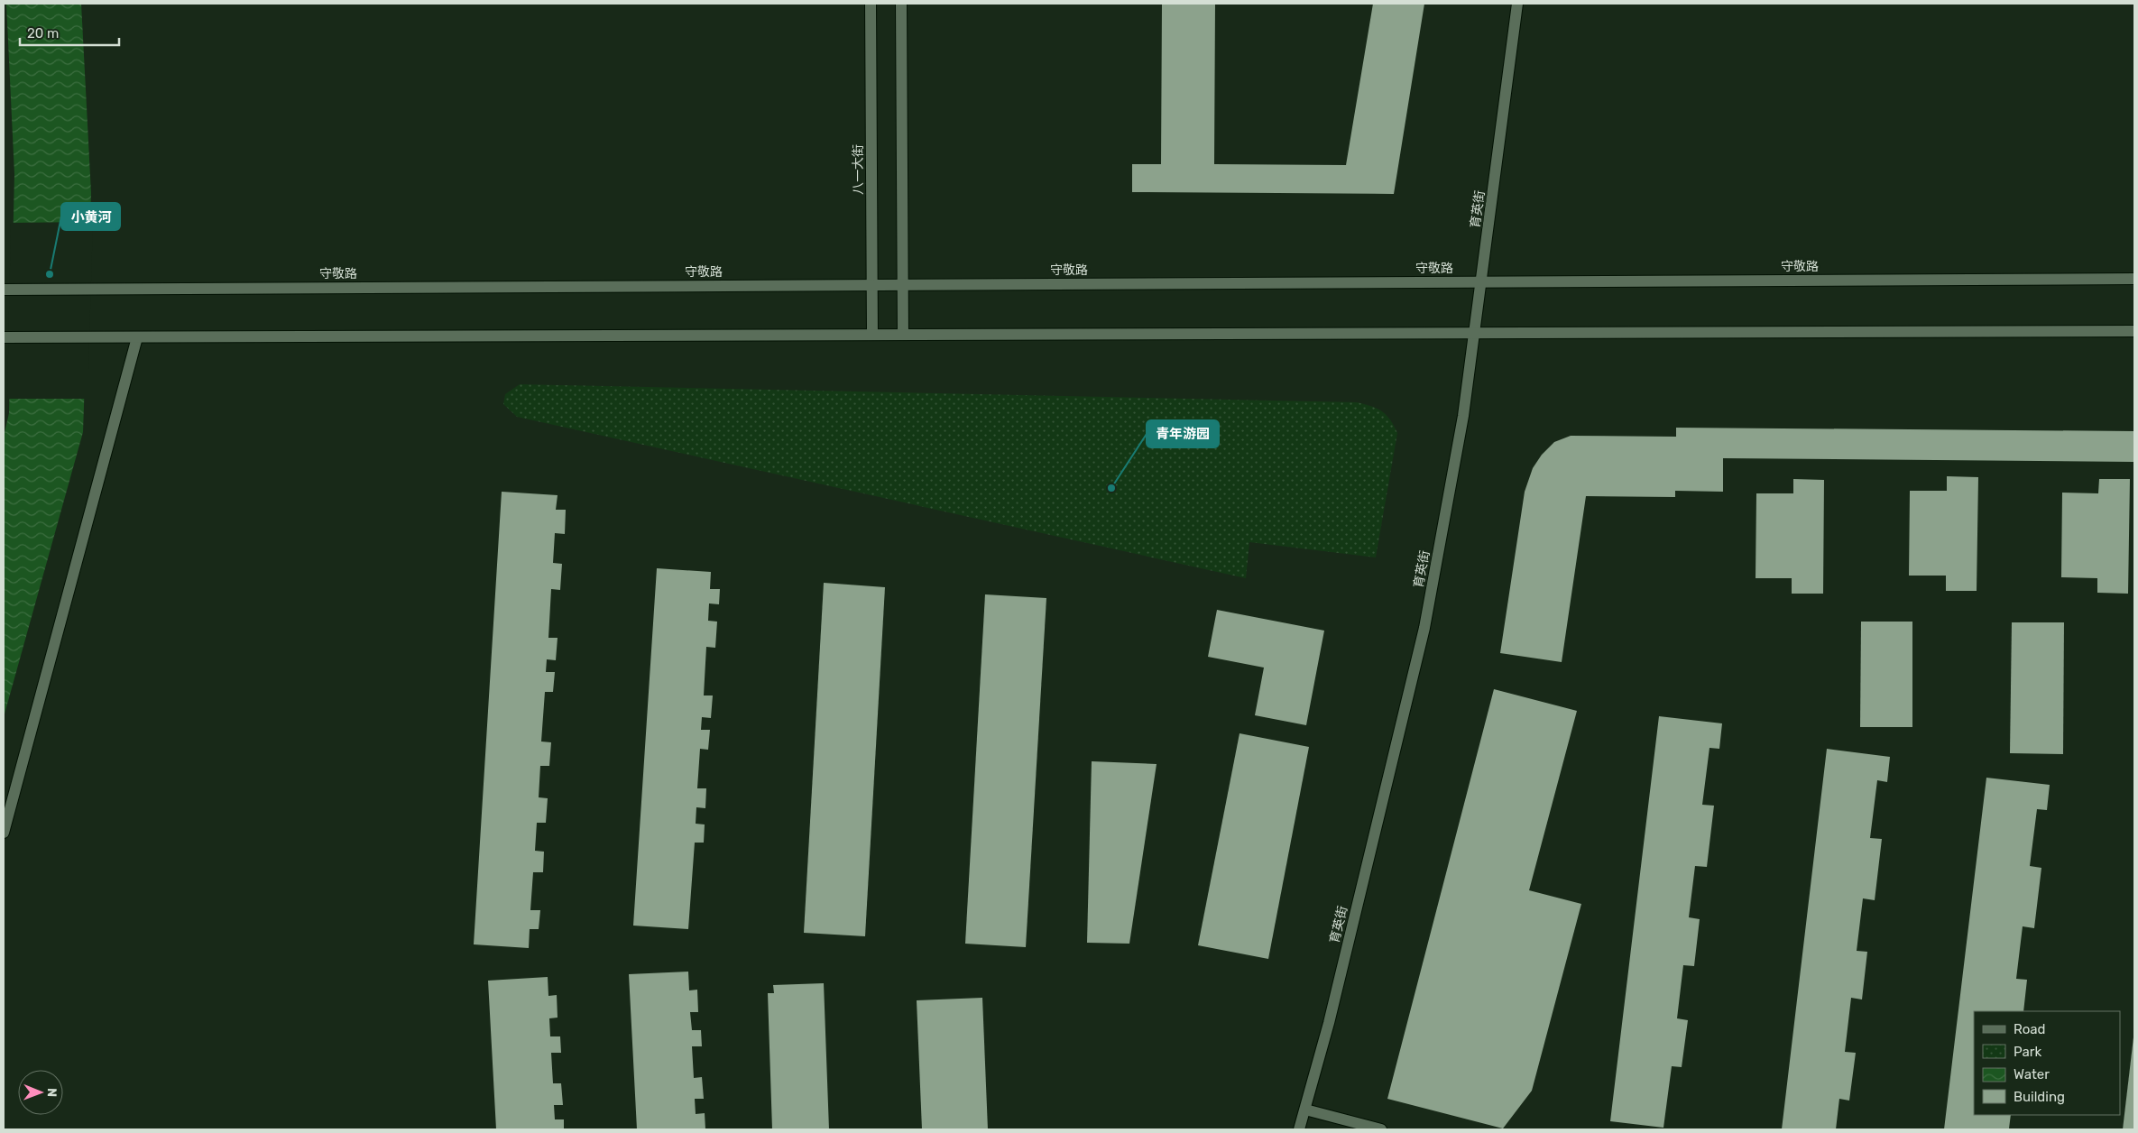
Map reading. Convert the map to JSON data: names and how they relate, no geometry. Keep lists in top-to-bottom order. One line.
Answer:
{"streets":{"main road":["八一大街","育英街","守敬路"]},"crossings":[["八一大街","守敬路"],["育英街","守敬路"]],"places":["小黄河","青年游园"],"legend":["Road","Park","Water","Building"],"scale_bar":"20 m","north":"right"}
